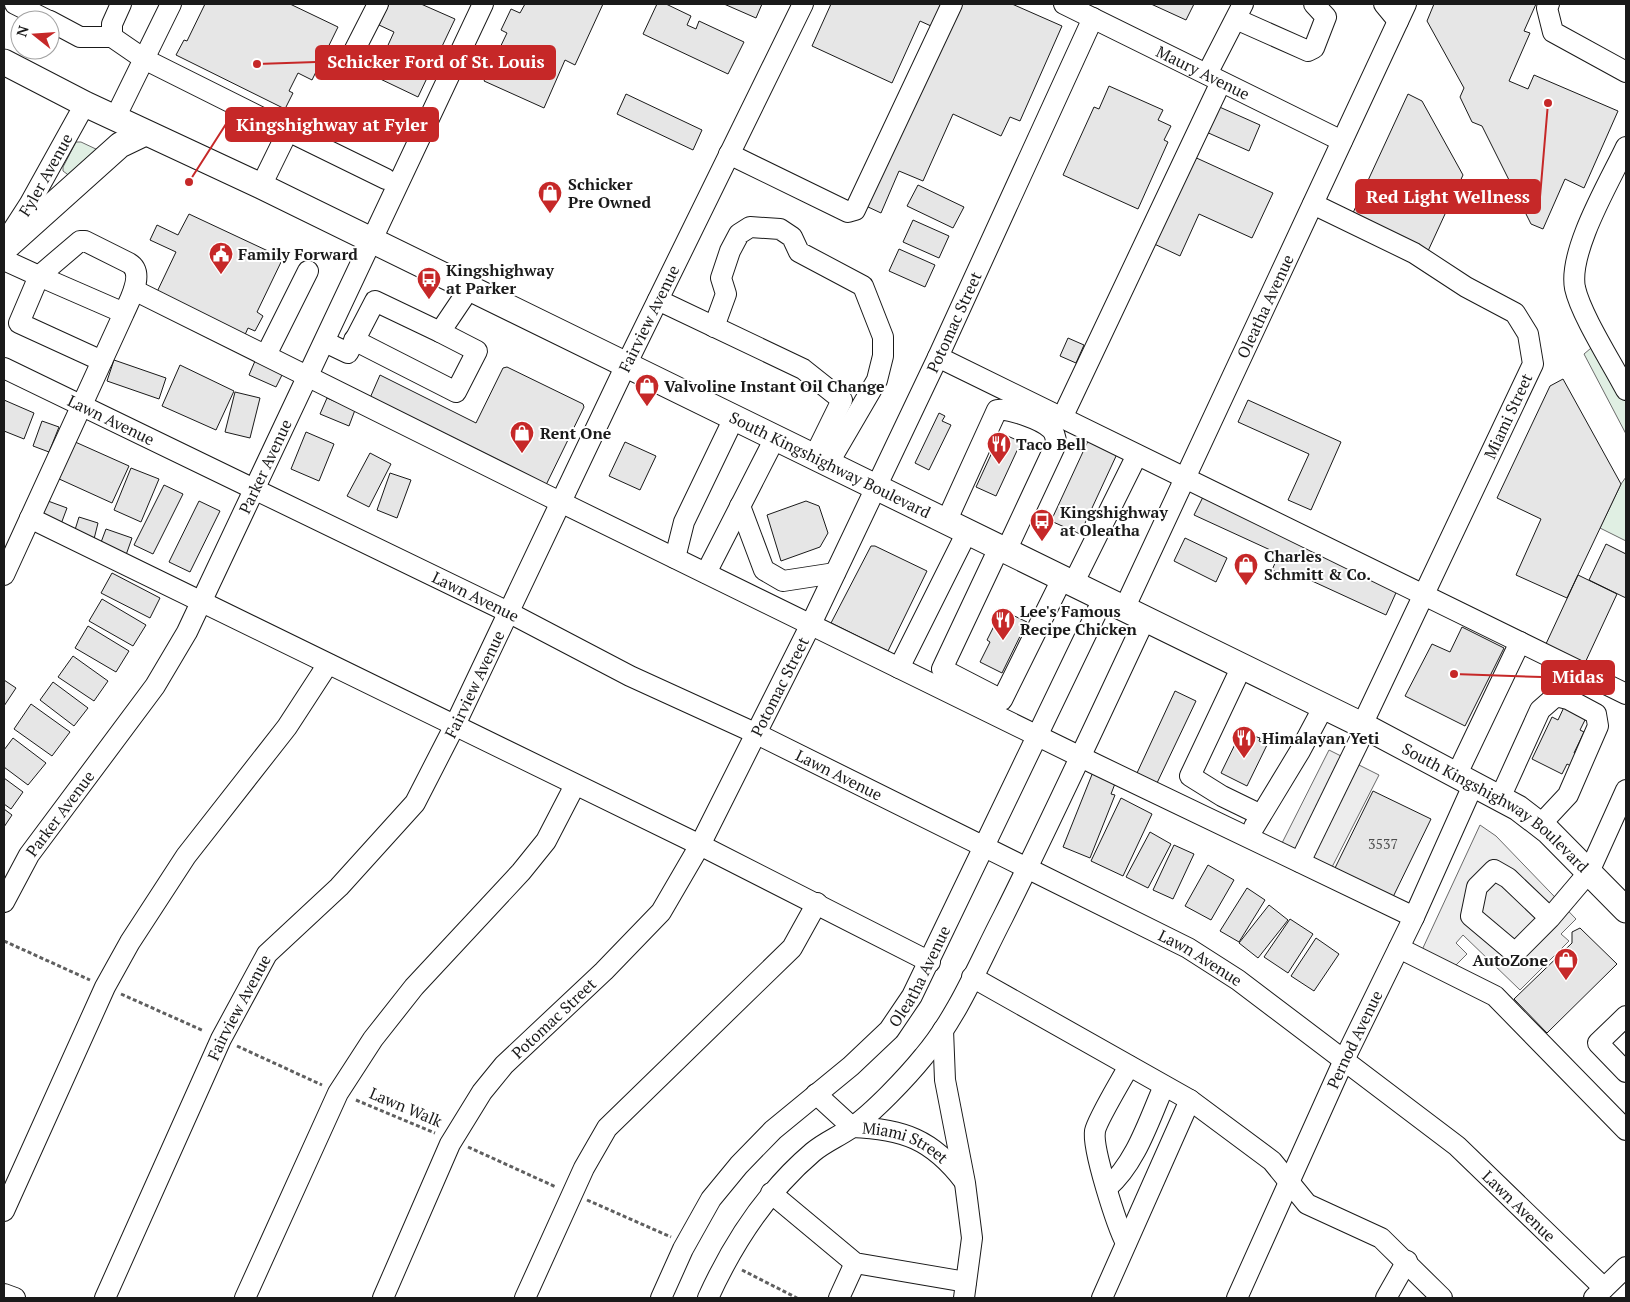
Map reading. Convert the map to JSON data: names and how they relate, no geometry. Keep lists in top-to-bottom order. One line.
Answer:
{"streets":{"main road":["South Kingshighway Boulevard"],"street":["Maury Avenue","Fyler Avenue","Oleatha Avenue","Fairview Avenue","Potomac Street","Miami Street","Lawn Avenue","Parker Avenue","Pernod Avenue"],"path":["Lawn Walk"]},"crossings":[["Maury Avenue","Oleatha Avenue"],["Maury Avenue","Potomac Street"],["Fyler Avenue","South Kingshighway Boulevard"],["Oleatha Avenue","Miami Street"],["Oleatha Avenue","Lawn Avenue"],["Oleatha Avenue","South Kingshighway Boulevard"],["Oleatha Avenue","Lawn Walk"],["Fairview Avenue","Lawn Avenue"],["Fairview Avenue","South Kingshighway Boulevard"],["Fairview Avenue","Lawn Walk"],["Potomac Street","Lawn Avenue"],["Potomac Street","South Kingshighway Boulevard"],["Potomac Street","Lawn Walk"],["Miami Street","South Kingshighway Boulevard"],["Lawn Avenue","Parker Avenue"],["Lawn Avenue","Pernod Avenue"],["South Kingshighway Boulevard","Parker Avenue"],["South Kingshighway Boulevard","Pernod Avenue"]],"places":{"other":["Schicker Ford of St. Louis","Red Light Wellness","Kingshighway at Fyler","Midas"],"shop":["Schicker Pre Owned","Valvoline Instant Oil Change","Rent One","Charles Schmitt & Co.","AutoZone"],"public building":["Family Forward"],"bus stop":["Kingshighway at Parker","Kingshighway at Oleatha"],"restaurant":["Taco Bell","Lee's Famous Recipe Chicken","Himalayan Yeti"]},"house_numbers":["3537"],"north":"left"}
